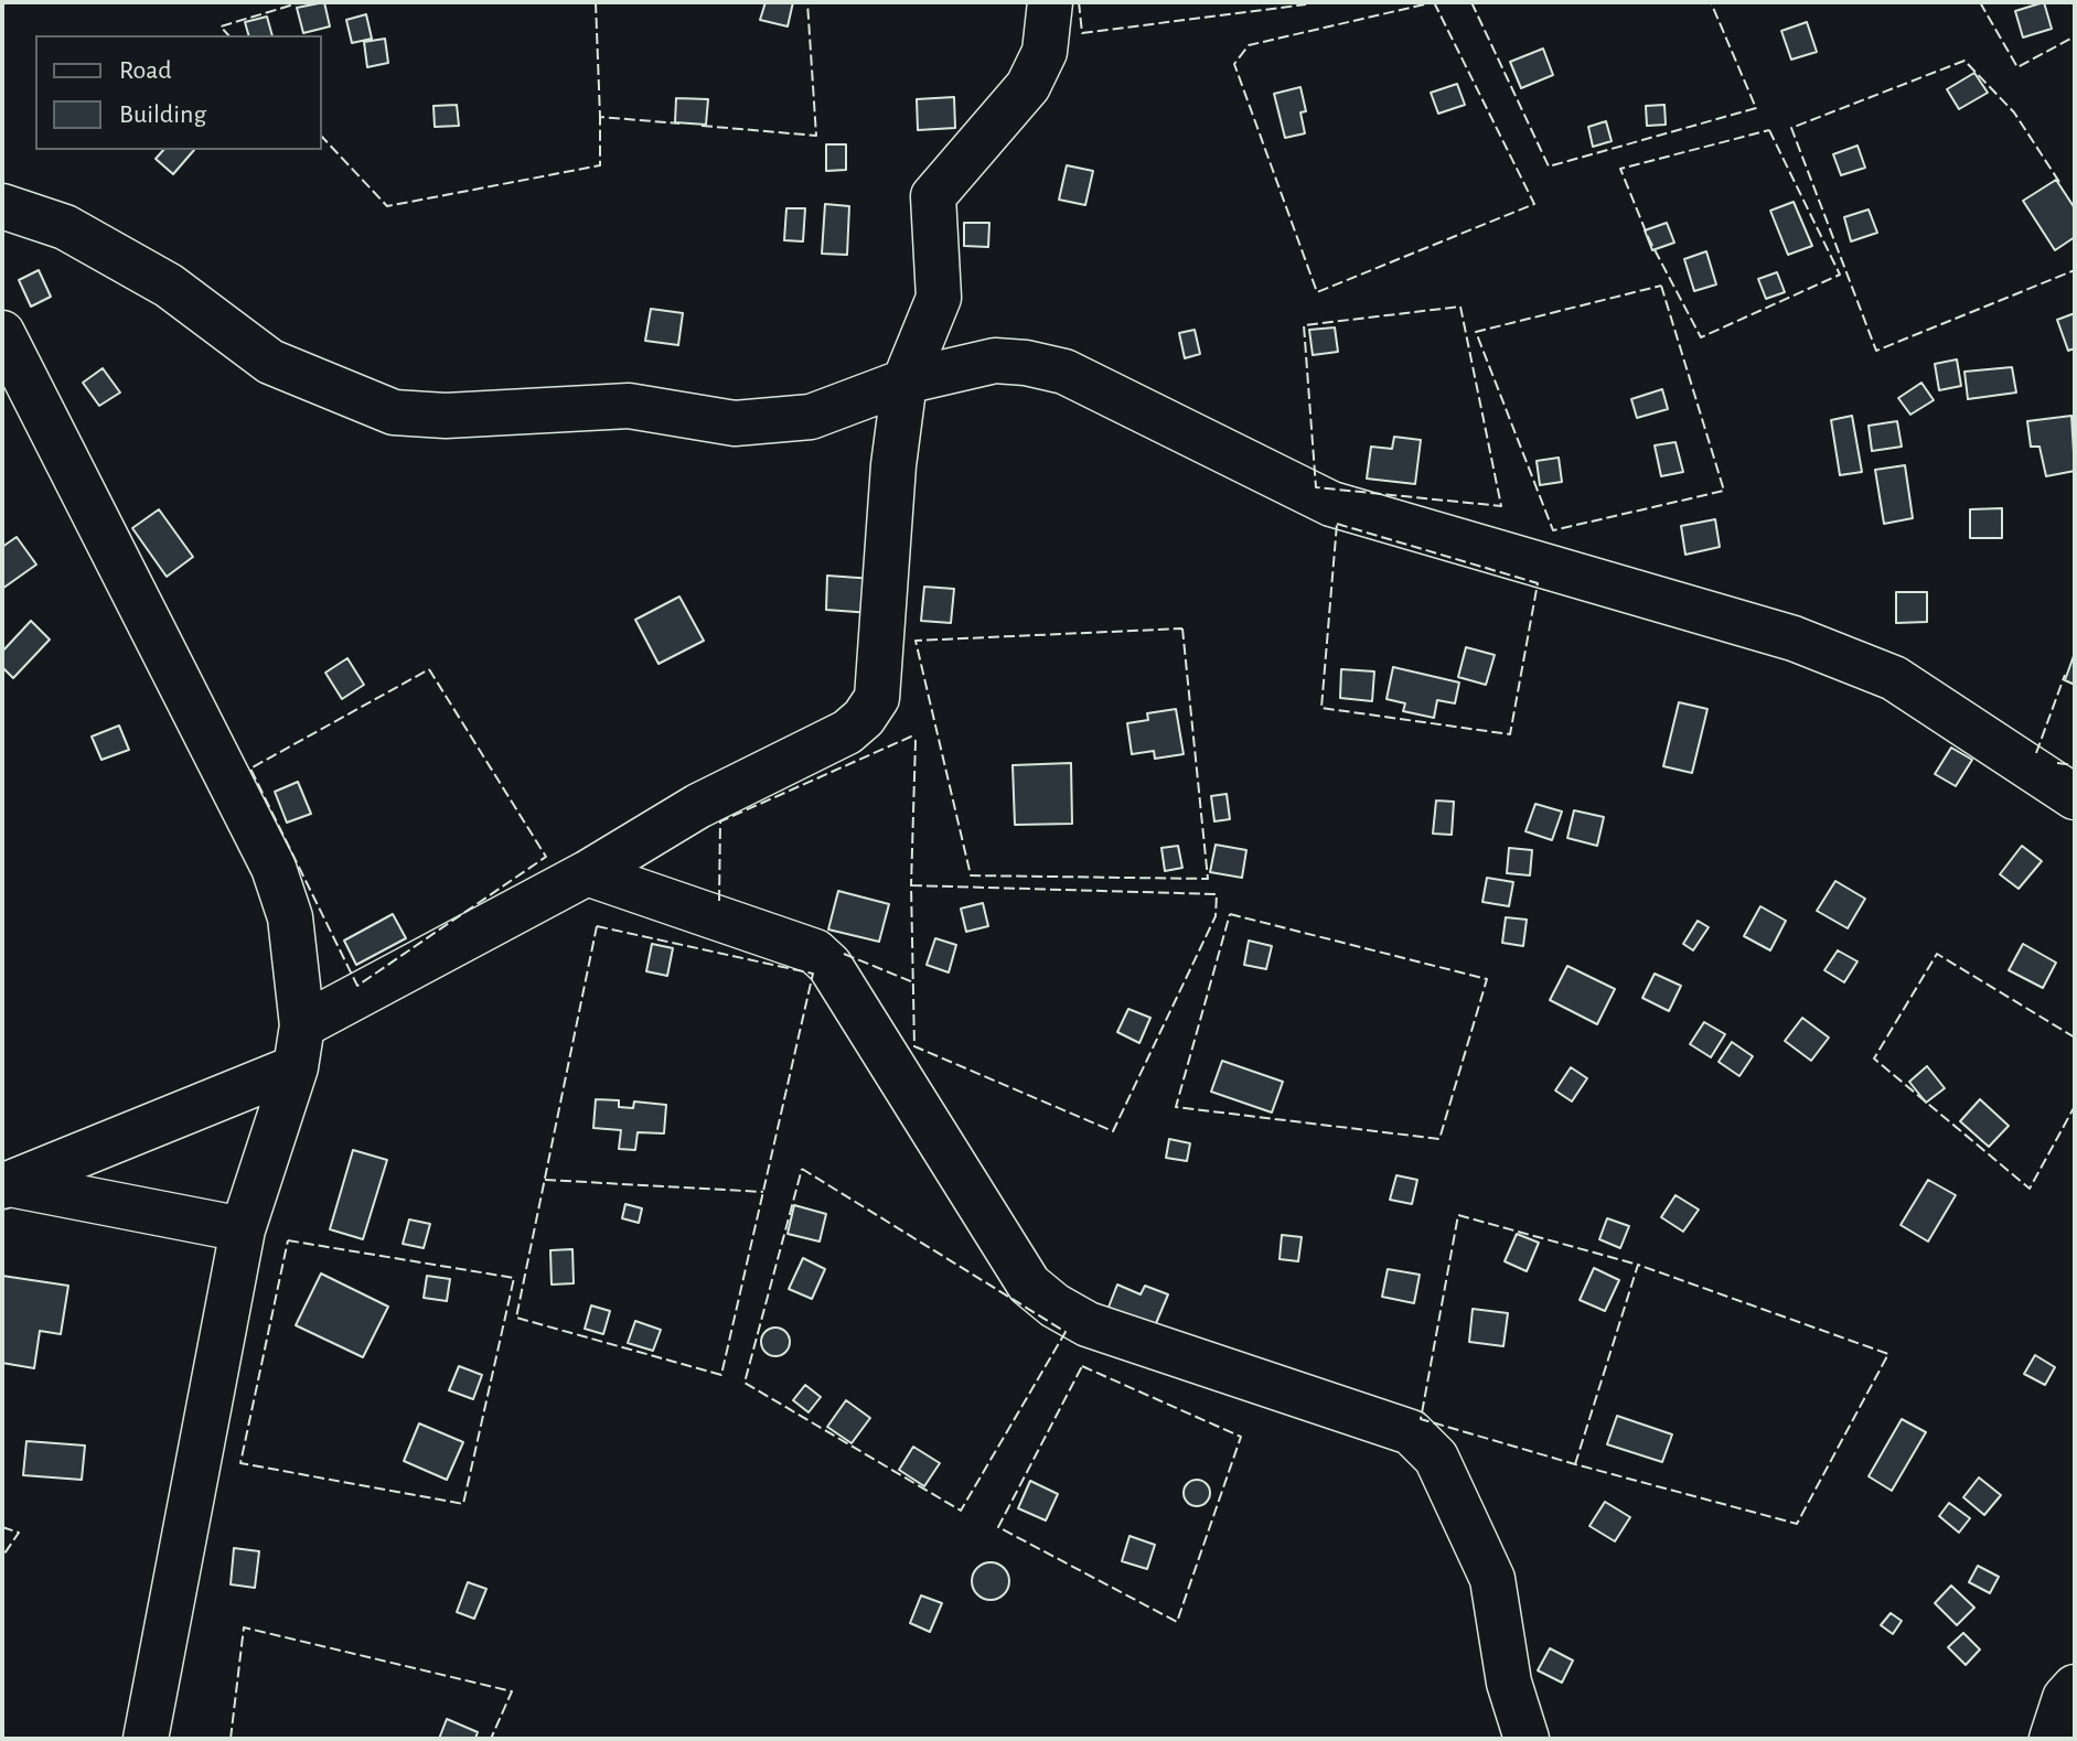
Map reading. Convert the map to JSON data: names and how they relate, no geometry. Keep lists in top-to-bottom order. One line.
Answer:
{"legend":["Road","Building"]}
